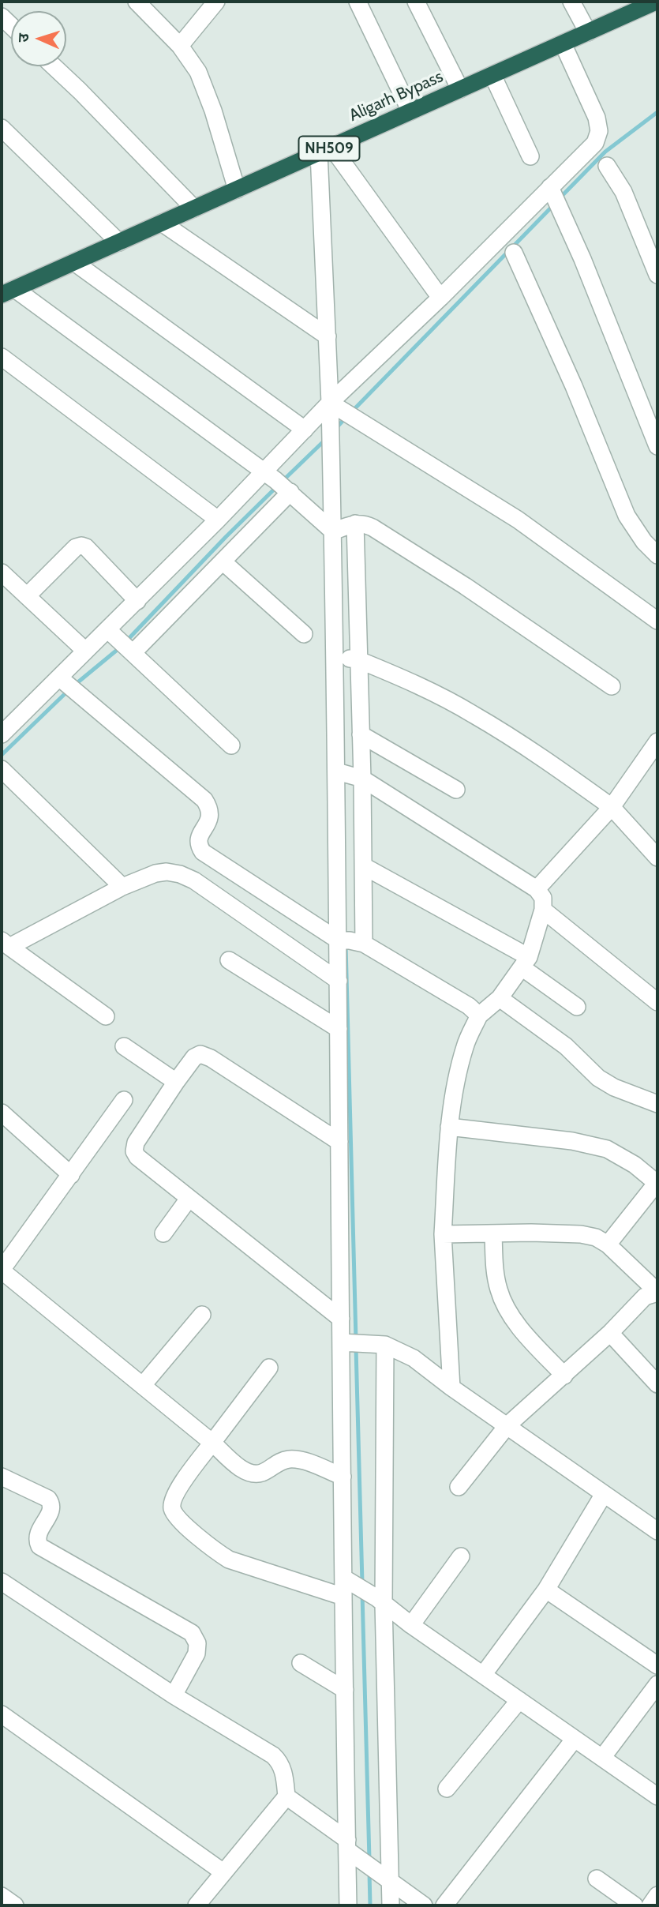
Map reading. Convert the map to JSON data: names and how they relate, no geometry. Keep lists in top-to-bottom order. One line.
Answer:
{"streets":{"highway":["Aligarh Bypass","NH509"]},"north":"left"}
